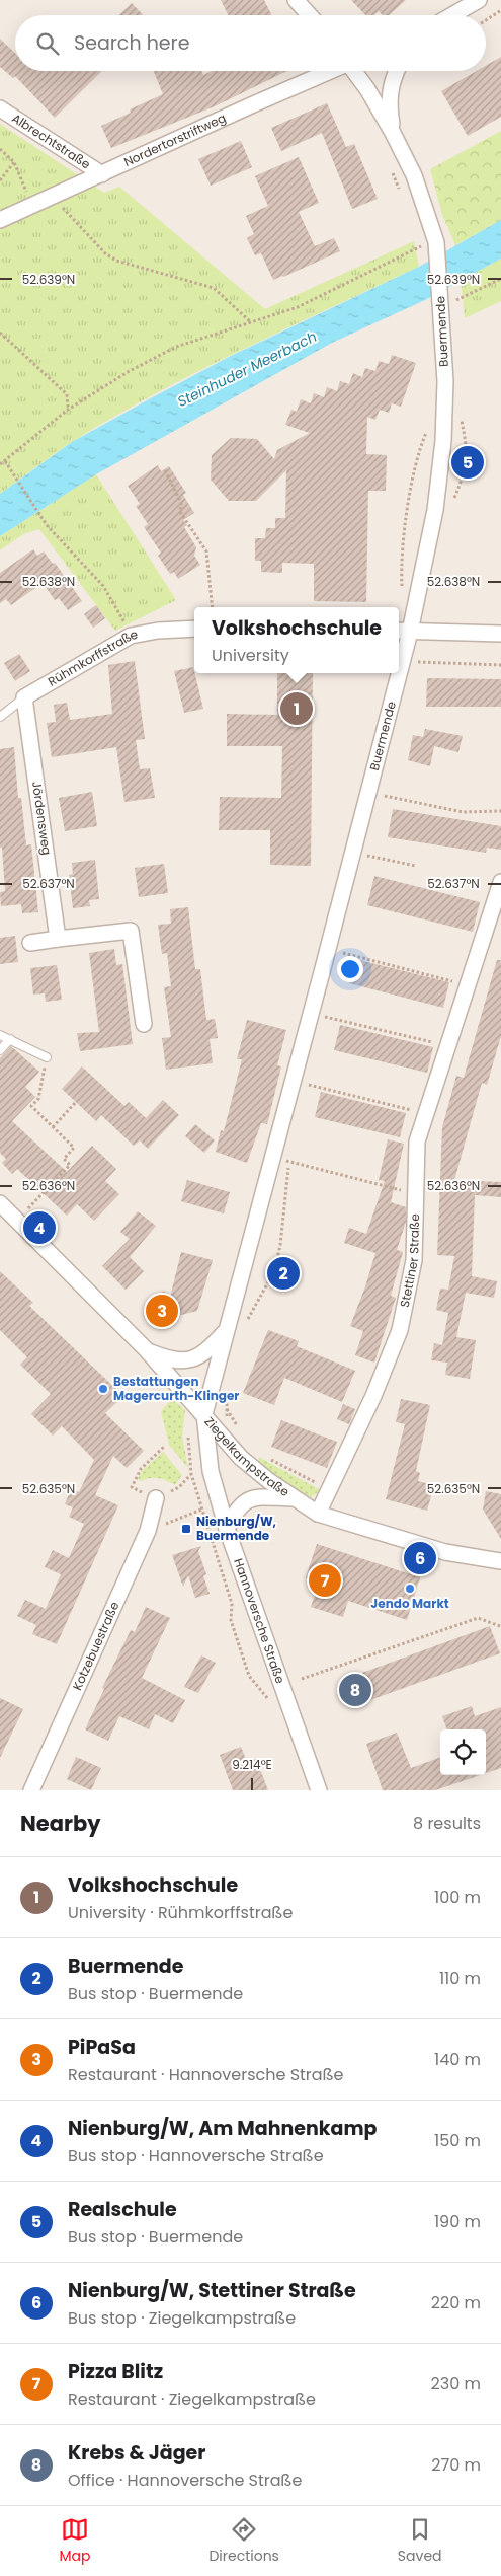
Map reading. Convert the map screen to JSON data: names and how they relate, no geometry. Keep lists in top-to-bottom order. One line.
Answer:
{"streets":{"street":["Nordertorstriftweg","Albrechtstraße","Buermende","Rühmkorffstraße","Jördensweg","Stettiner Straße","Ziegelkampstraße","Hannoversche Straße","Kotzebuestraße"]},"crossings":[["Nordertorstriftweg","Albrechtstraße"],["Buermende","Ziegelkampstraße"],["Buermende","Hannoversche Straße"],["Rühmkorffstraße","Jördensweg"],["Stettiner Straße","Ziegelkampstraße"],["Ziegelkampstraße","Hannoversche Straße"]],"water":["Steinhuder Meerbach"],"places":{"other":["Bestattungen Magercurth-Klinger","Jendo Markt"],"transit":["Nienburg/W, Buermende"]},"page":{"search":"Search here","pins":["5","1","4","2","3","6","7","8"],"popup":["Volkshochschule","University"],"heading":["Nearby","8 results"],"list":[{"mark":"1","name":"Volkshochschule","note":"University · Rühmkorffstraße","value":"100 m"},{"mark":"2","name":"Buermende","note":"Bus stop · Buermende","value":"110 m"},{"mark":"3","name":"PiPaSa","note":"Restaurant · Hannoversche Straße","value":"140 m"},{"mark":"4","name":"Nienburg/W, Am Mahnenkamp","note":"Bus stop · Hannoversche Straße","value":"150 m"},{"mark":"5","name":"Realschule","note":"Bus stop · Buermende","value":"190 m"},{"mark":"6","name":"Nienburg/W, Stettiner Straße","note":"Bus stop · Ziegelkampstraße","value":"220 m"},{"mark":"7","name":"Pizza Blitz","note":"Restaurant · Ziegelkampstraße","value":"230 m"},{"mark":"8","name":"Krebs & Jäger","note":"Office · Hannoversche Straße","value":"270 m"}],"nav":["Map","Directions","Saved"]},"coordinates":["52.639°N","52.638°N","52.637°N","52.636°N","52.635°N","9.214°E"]}
